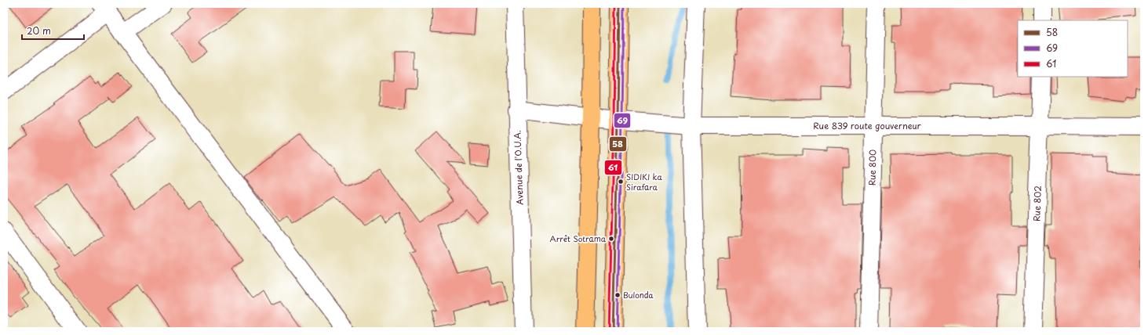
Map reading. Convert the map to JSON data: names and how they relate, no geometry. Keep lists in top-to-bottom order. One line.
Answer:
{"streets":{"street":["Rue 839 route gouverneur","Avenue de l'O.U.A.","Rue 800","Rue 802"]},"crossings":[["Rue 839 route gouverneur","Avenue de l'O.U.A."],["Rue 839 route gouverneur","Rue 800"],["Rue 839 route gouverneur","Rue 802"]],"places":["SIDIKI ka Sirafara","Arrêt Sotrama","Bulonda"],"lines":["transit line 58","transit line 69","transit line 61"],"legend":["58","69","61"],"scale_bar":"20 m"}
